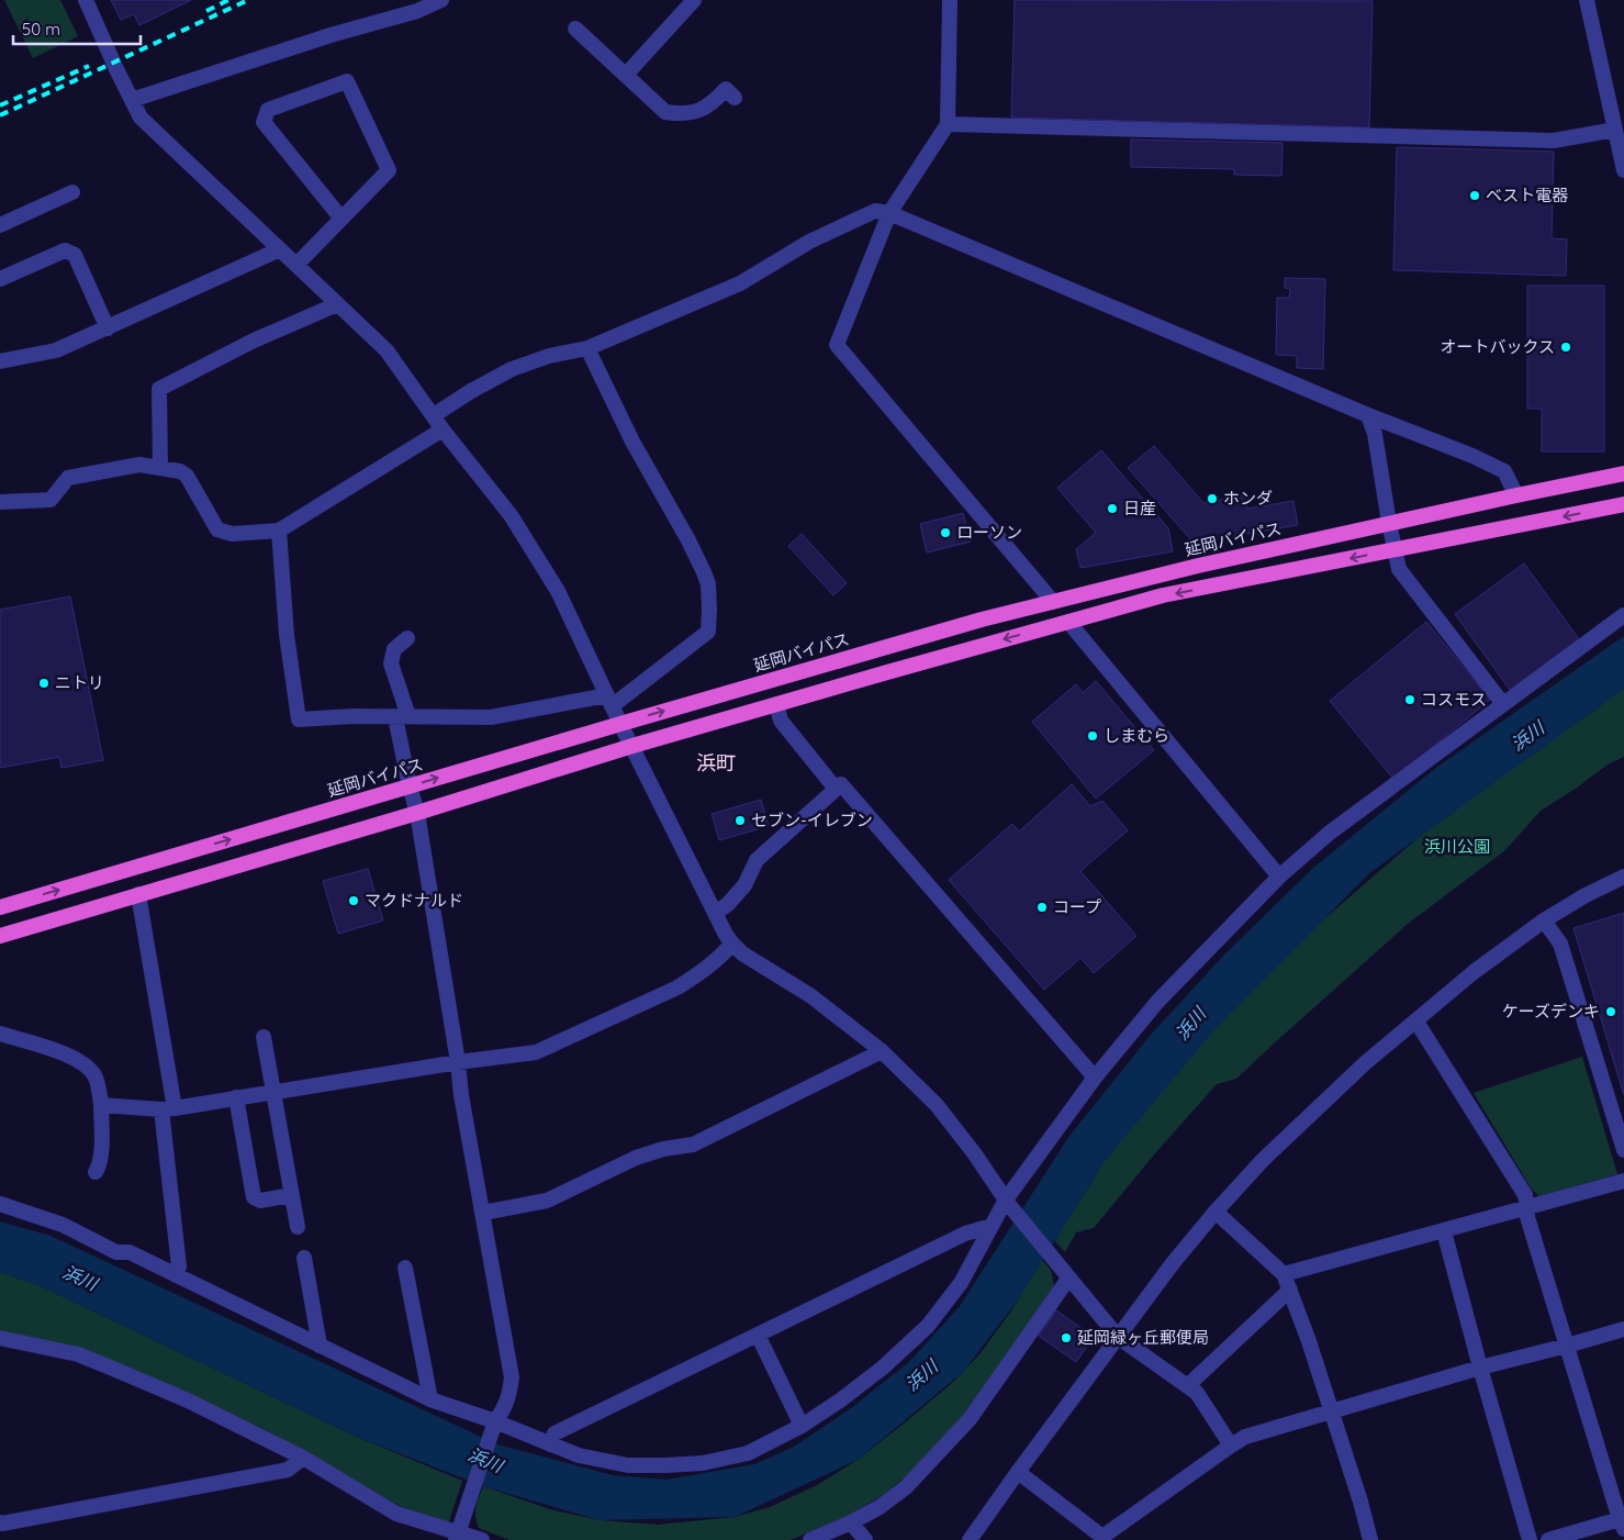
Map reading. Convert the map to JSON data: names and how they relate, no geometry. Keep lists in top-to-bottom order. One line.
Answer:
{"streets":{"highway":["延岡バイパス"]},"districts":["浜町"],"water":["浜川"],"parks":["浜川公園"],"places":["ベスト電器","オートバックス","ホンダ","日産","ローソン","ニトリ","コスモス","しまむら","セブン-イレブン","マクドナルド","コープ","ケーズデンキ","延岡緑ヶ丘郵便局"],"scale_bar":"50 m"}
